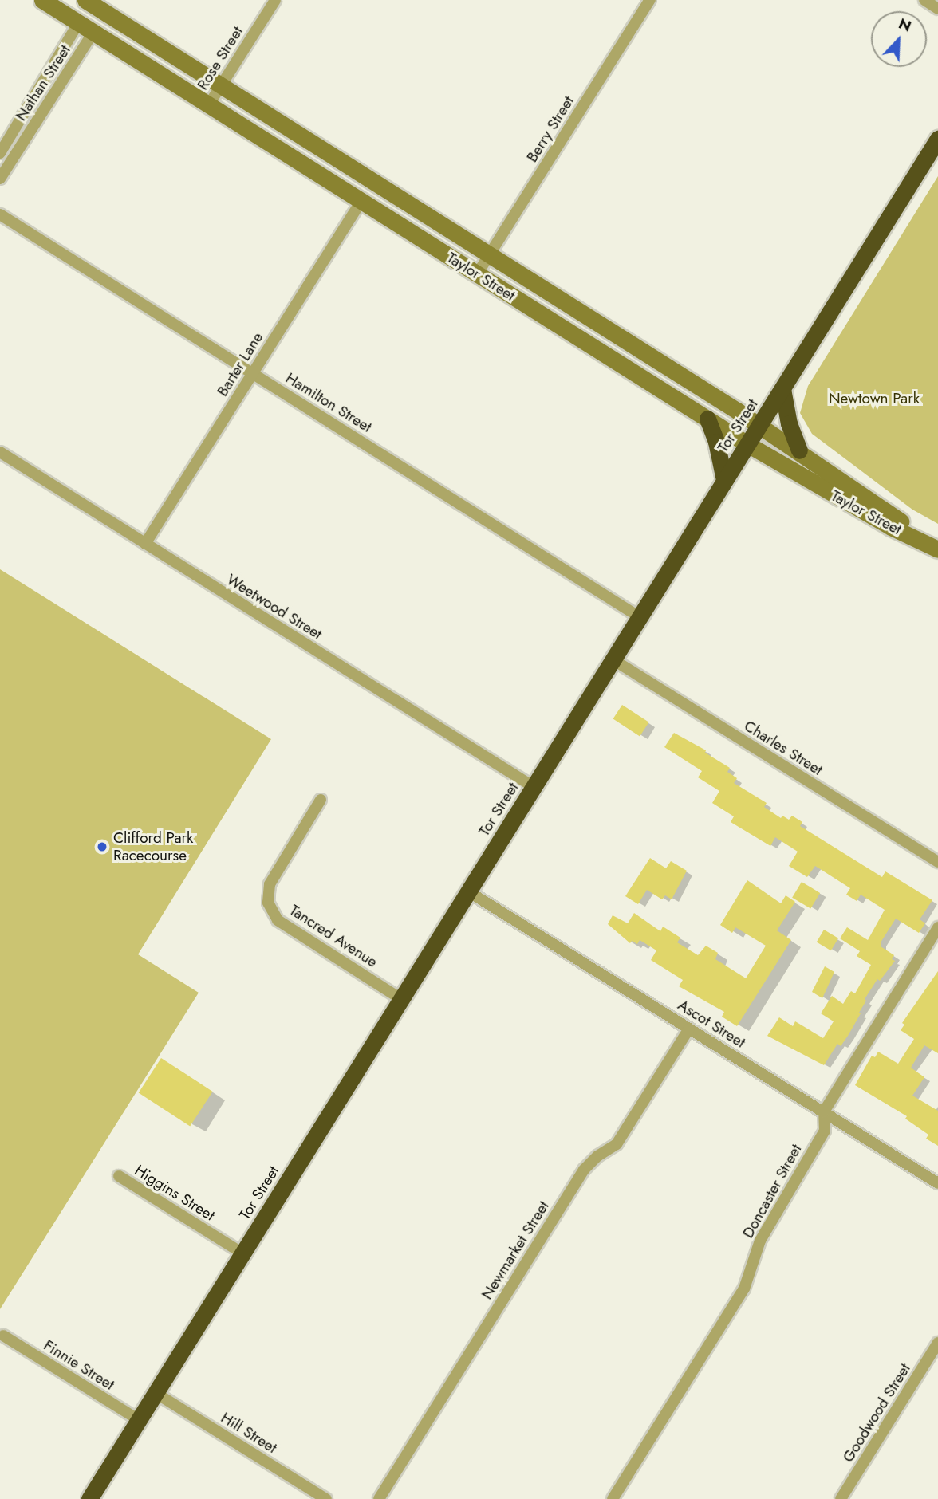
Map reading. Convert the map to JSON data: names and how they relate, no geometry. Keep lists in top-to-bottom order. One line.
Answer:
{"streets":{"highway":["Tor Street"],"main road":["Taylor Street"],"street":["Rose Street","Nathan Street","Berry Street","Barter Lane","Hamilton Street","Weetwood Street","Charles Street","Tancred Avenue","Ascot Street","Doncaster Street","Higgins Street","Newmarket Street","Finnie Street","Goodwood Street","Hill Street"]},"crossings":[["Rose Street","Taylor Street"],["Nathan Street","Taylor Street"],["Berry Street","Taylor Street"],["Taylor Street","Barter Lane"],["Taylor Street","Tor Street"],["Barter Lane","Hamilton Street"],["Barter Lane","Weetwood Street"],["Hamilton Street","Tor Street"],["Tor Street","Weetwood Street"],["Tor Street","Charles Street"],["Tor Street","Tancred Avenue"],["Tor Street","Ascot Street"],["Tor Street","Higgins Street"],["Tor Street","Finnie Street"],["Tor Street","Hill Street"],["Ascot Street","Doncaster Street"],["Ascot Street","Newmarket Street"]],"parks":["Newtown Park"],"places":["Clifford Park Racecourse"],"north":"top right"}
